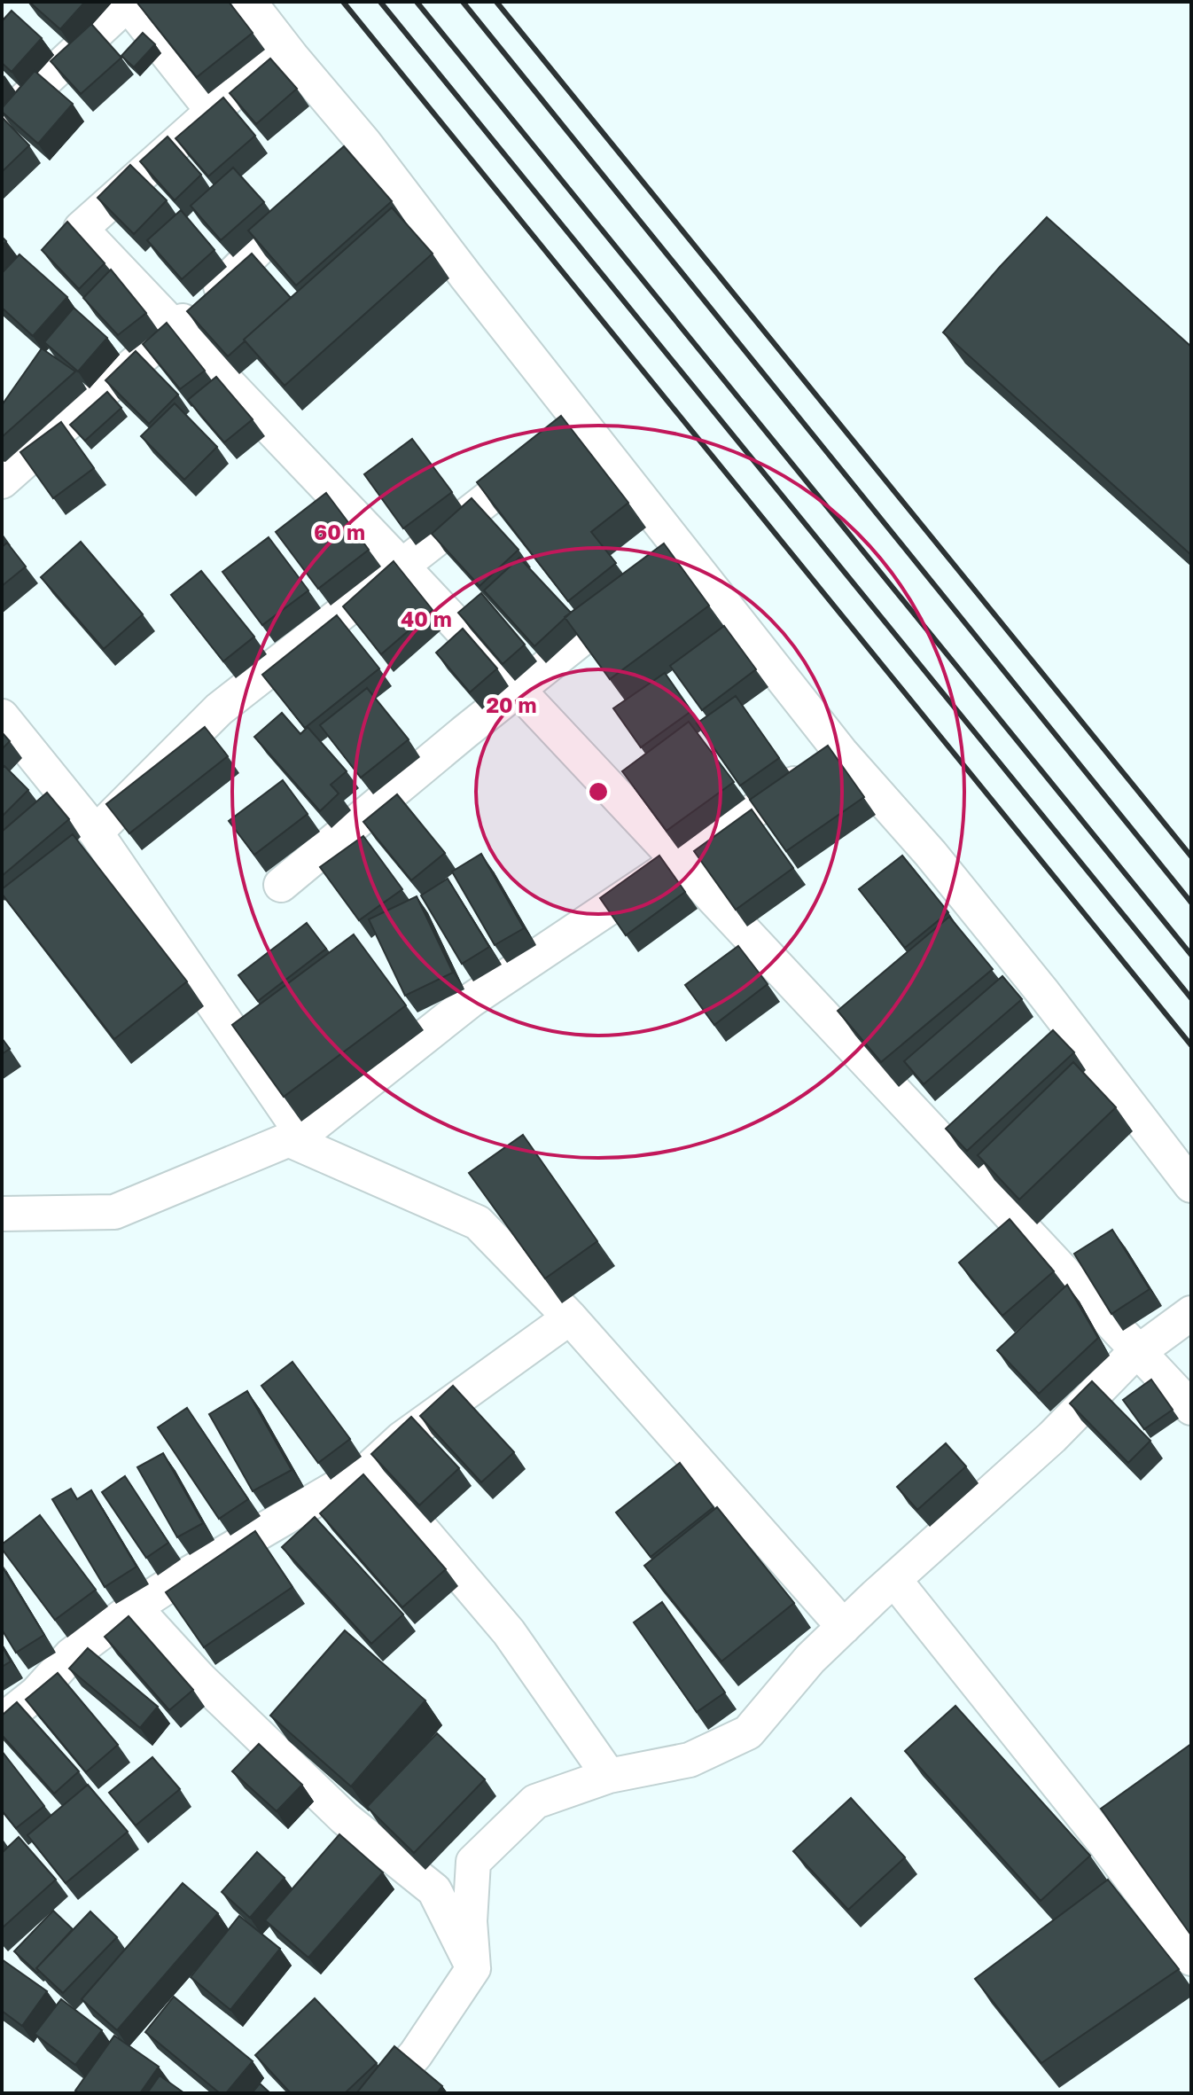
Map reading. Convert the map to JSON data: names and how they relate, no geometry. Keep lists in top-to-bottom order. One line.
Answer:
{"rings":["60 m","40 m","20 m"]}
